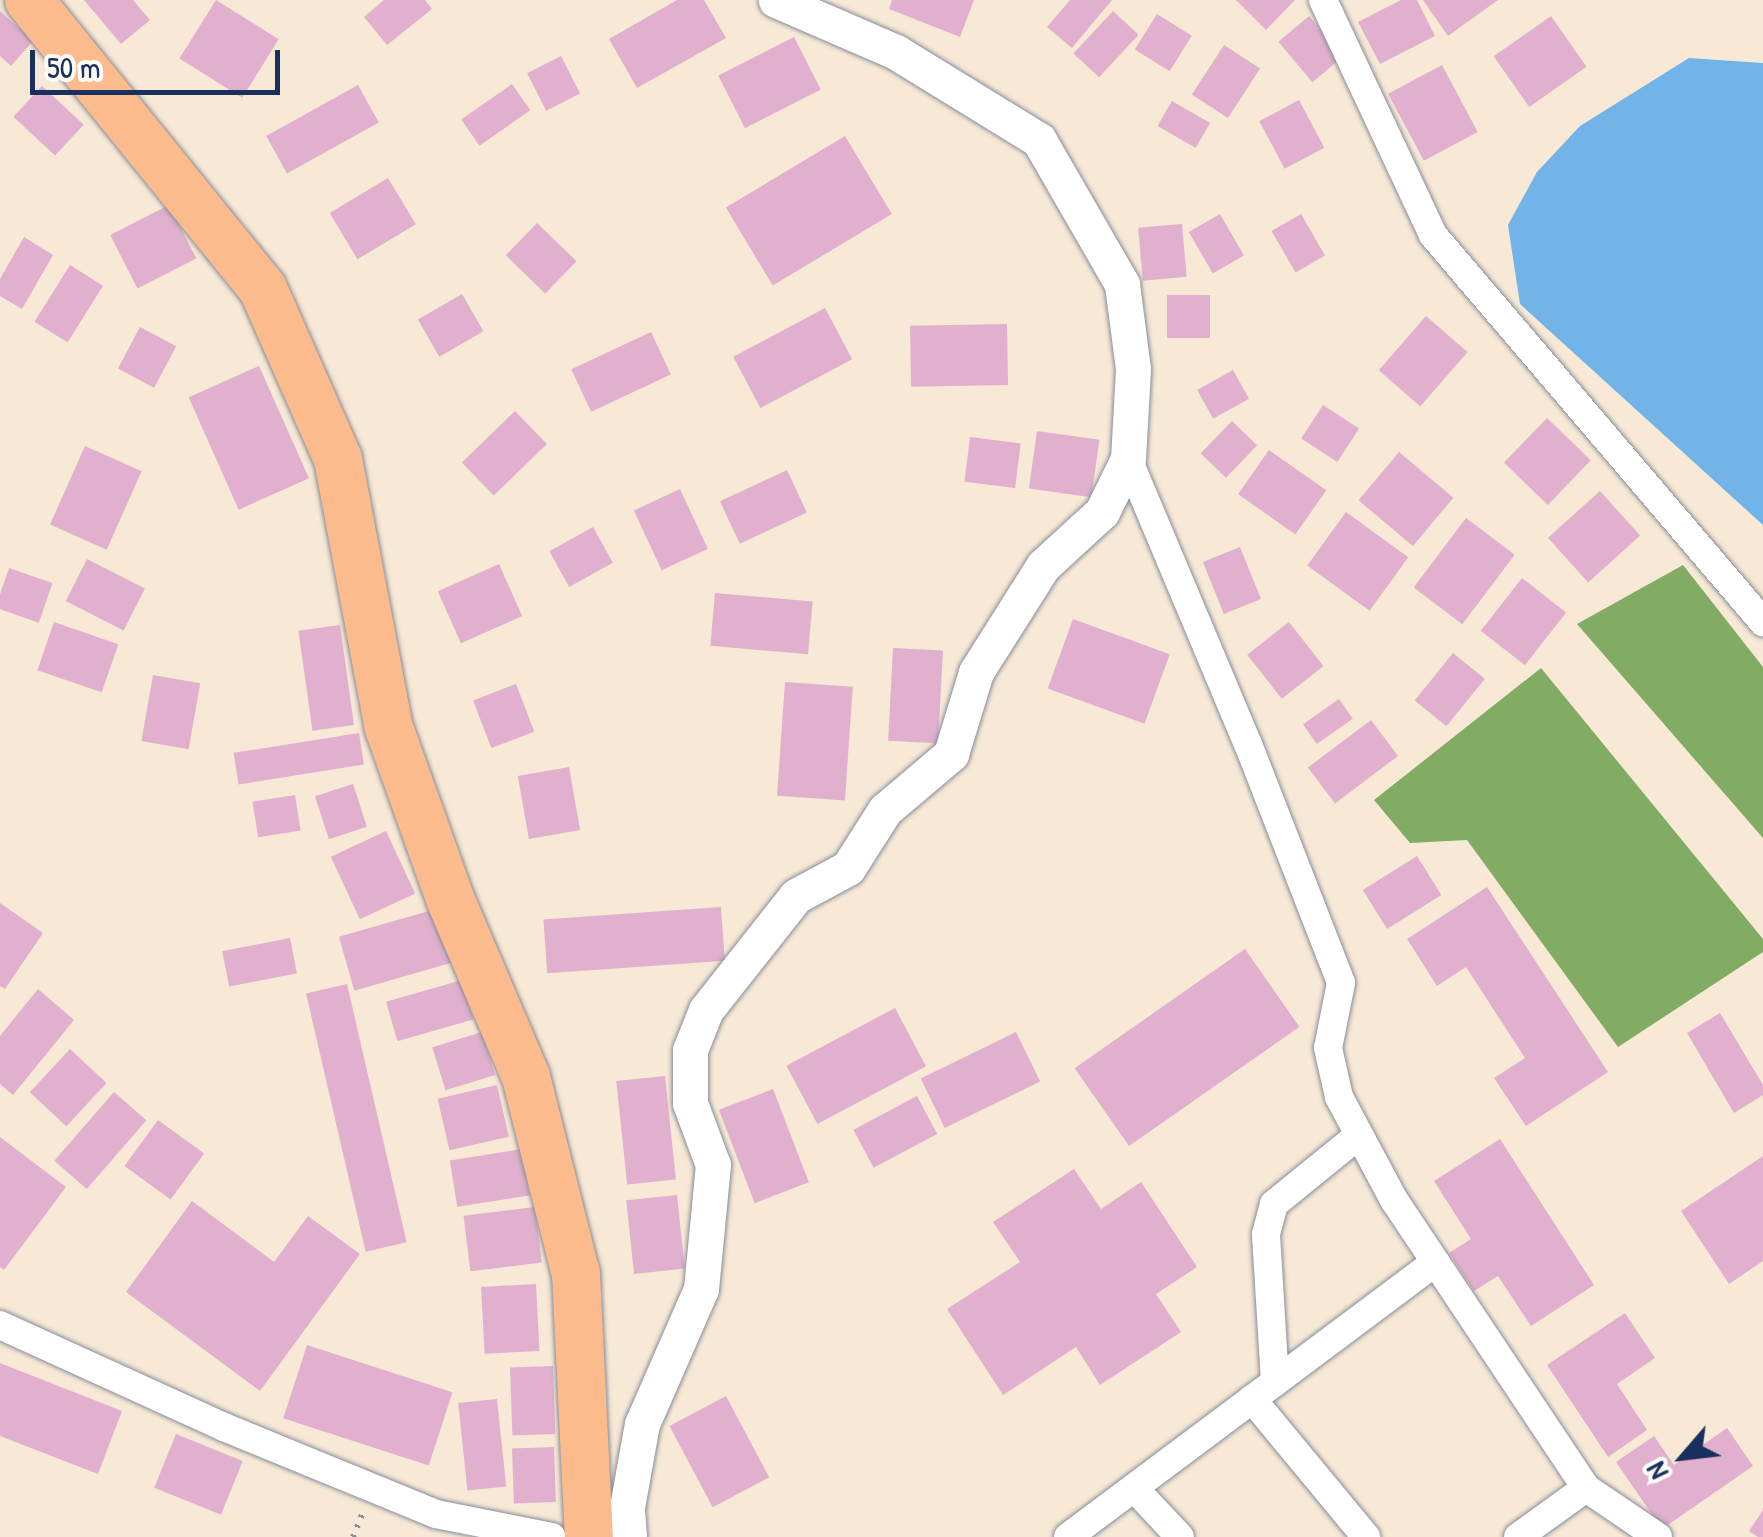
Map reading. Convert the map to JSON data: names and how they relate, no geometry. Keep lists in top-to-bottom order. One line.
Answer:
{"scale_bar":"50 m","north":"bottom left"}
